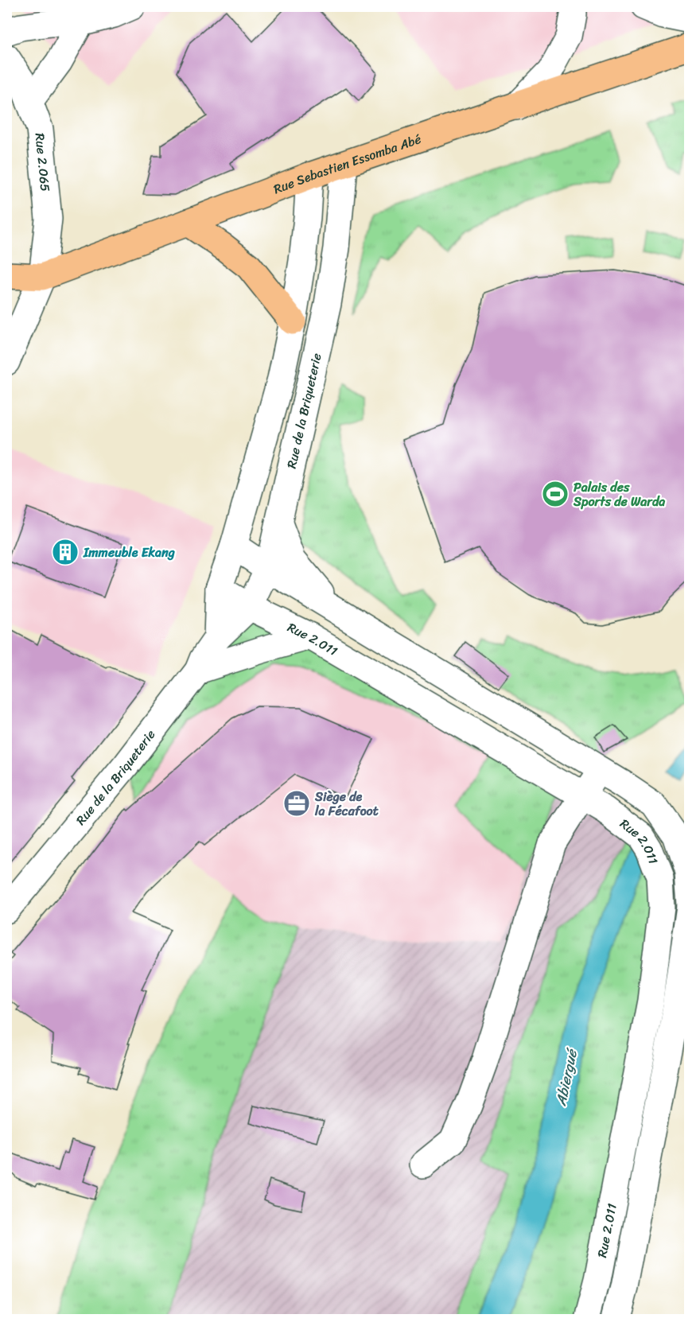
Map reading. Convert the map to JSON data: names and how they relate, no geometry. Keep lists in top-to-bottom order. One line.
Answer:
{"streets":{"main road":["Rue Sebastien Essomba Abé"],"street":["Rue 2.065","Rue de la Briqueterie","Rue 2.011"]},"crossings":[["Rue 2.065","Rue Sebastien Essomba Abé"],["Rue Sebastien Essomba Abé","Rue de la Briqueterie"],["Rue de la Briqueterie","Rue 2.011"]],"water":["Abiergué"],"places":{"sports":["Palais des Sports de Warda"],"building":["Immeuble Ekang"],"office":["Siège de la Fécafoot"]}}
